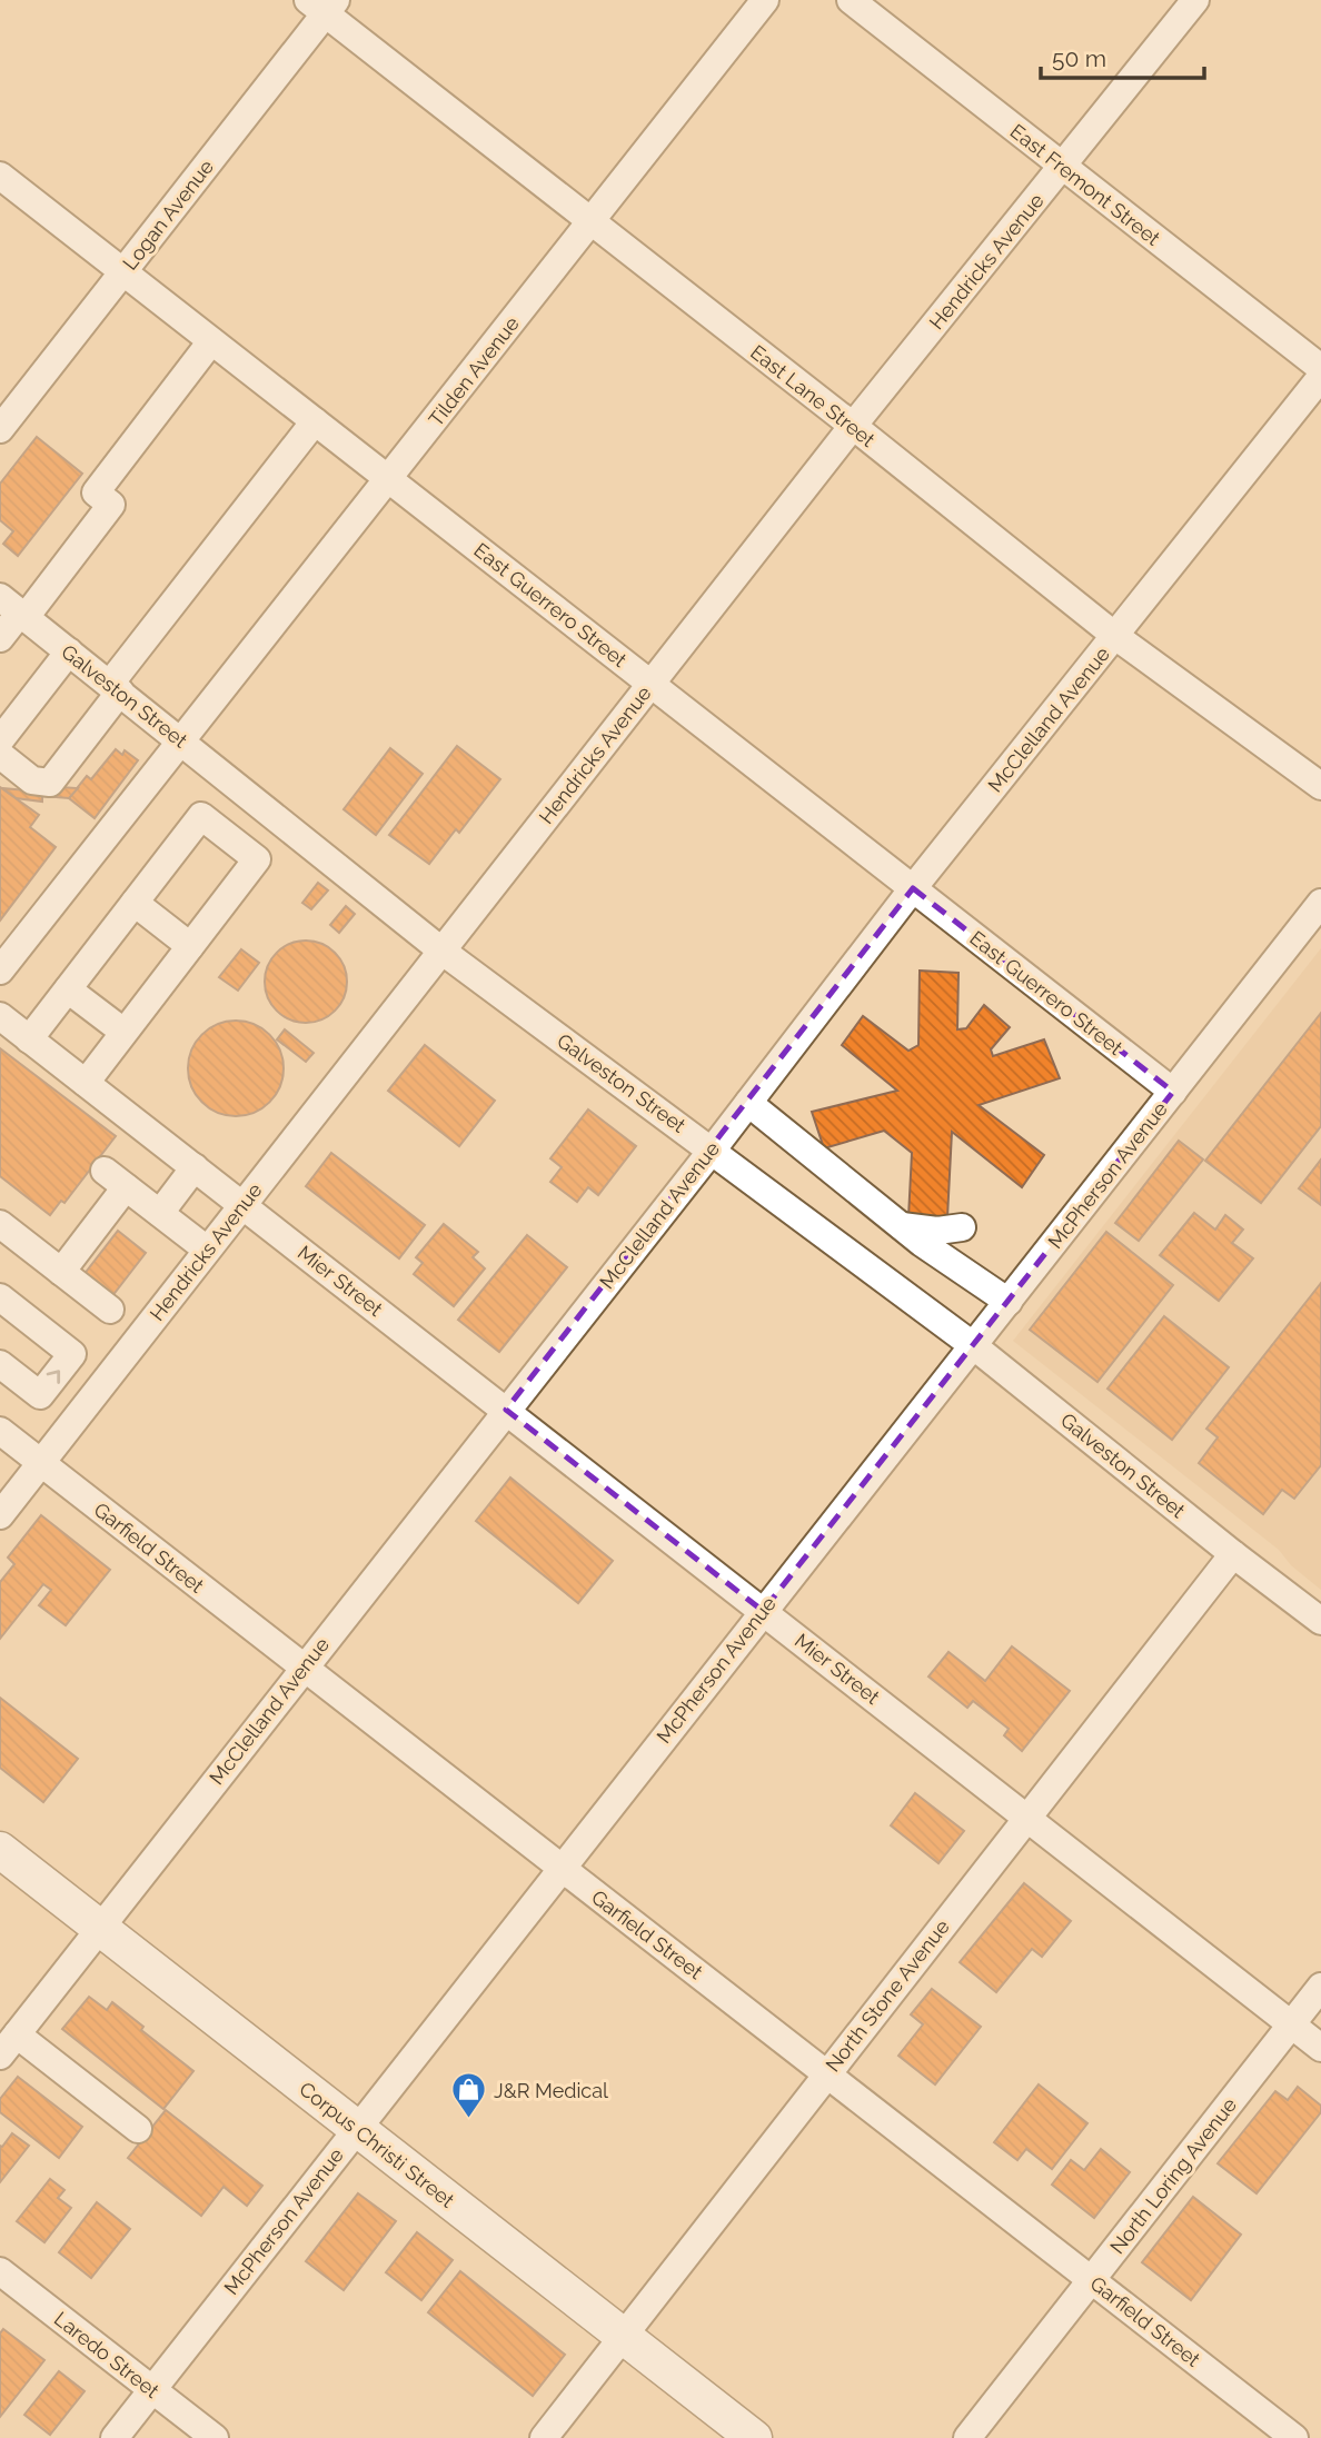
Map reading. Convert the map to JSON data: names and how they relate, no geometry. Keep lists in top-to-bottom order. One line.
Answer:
{"streets":{"main road":["Corpus Christi Street"],"street":["East Fremont Street","Logan Avenue","Hendricks Avenue","Tilden Avenue","East Lane Street","East Guerrero Street","Galveston Street","McClelland Avenue","McPherson Avenue","Mier Street","Garfield Street","North Stone Avenue","North Loring Avenue","Laredo Street"]},"crossings":[["East Fremont Street","Hendricks Avenue"],["Logan Avenue","East Lane Street"],["Logan Avenue","East Guerrero Street"],["Hendricks Avenue","East Lane Street"],["Hendricks Avenue","East Guerrero Street"],["Hendricks Avenue","Galveston Street"],["Hendricks Avenue","Mier Street"],["Hendricks Avenue","Garfield Street"],["Tilden Avenue","East Lane Street"],["Tilden Avenue","East Guerrero Street"],["Tilden Avenue","Galveston Street"],["East Lane Street","McClelland Avenue"],["East Guerrero Street","McClelland Avenue"],["East Guerrero Street","McPherson Avenue"],["Galveston Street","McClelland Avenue"],["Galveston Street","McPherson Avenue"],["Galveston Street","North Stone Avenue"],["McClelland Avenue","Mier Street"],["McClelland Avenue","Garfield Street"],["McClelland Avenue","Corpus Christi Street"],["McPherson Avenue","Mier Street"],["McPherson Avenue","Garfield Street"],["McPherson Avenue","Corpus Christi Street"],["McPherson Avenue","Laredo Street"],["Mier Street","North Stone Avenue"],["Mier Street","North Loring Avenue"],["Garfield Street","North Stone Avenue"],["Garfield Street","North Loring Avenue"],["North Stone Avenue","Corpus Christi Street"]],"places":{"shop":["J&R Medical"]},"scale_bar":"50 m"}
